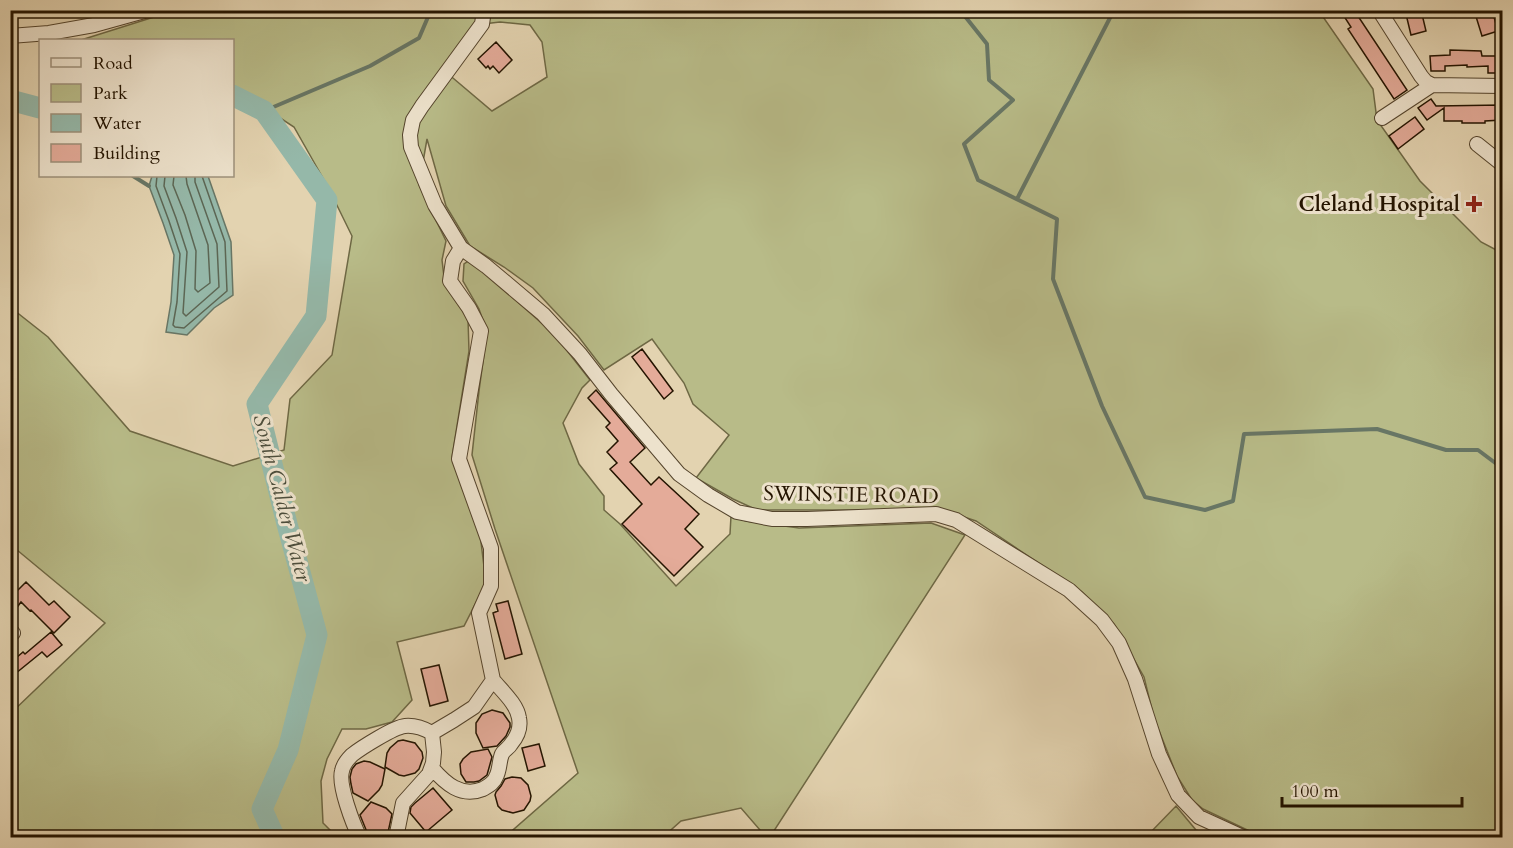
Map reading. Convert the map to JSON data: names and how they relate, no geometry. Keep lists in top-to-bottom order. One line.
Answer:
{"streets":{"street":["SWINSTIE ROAD"]},"water":["South Calder Water"],"places":{"health":["Cleland Hospital"]},"legend":["Road","Park","Water","Building"],"scale_bar":"100 m"}
